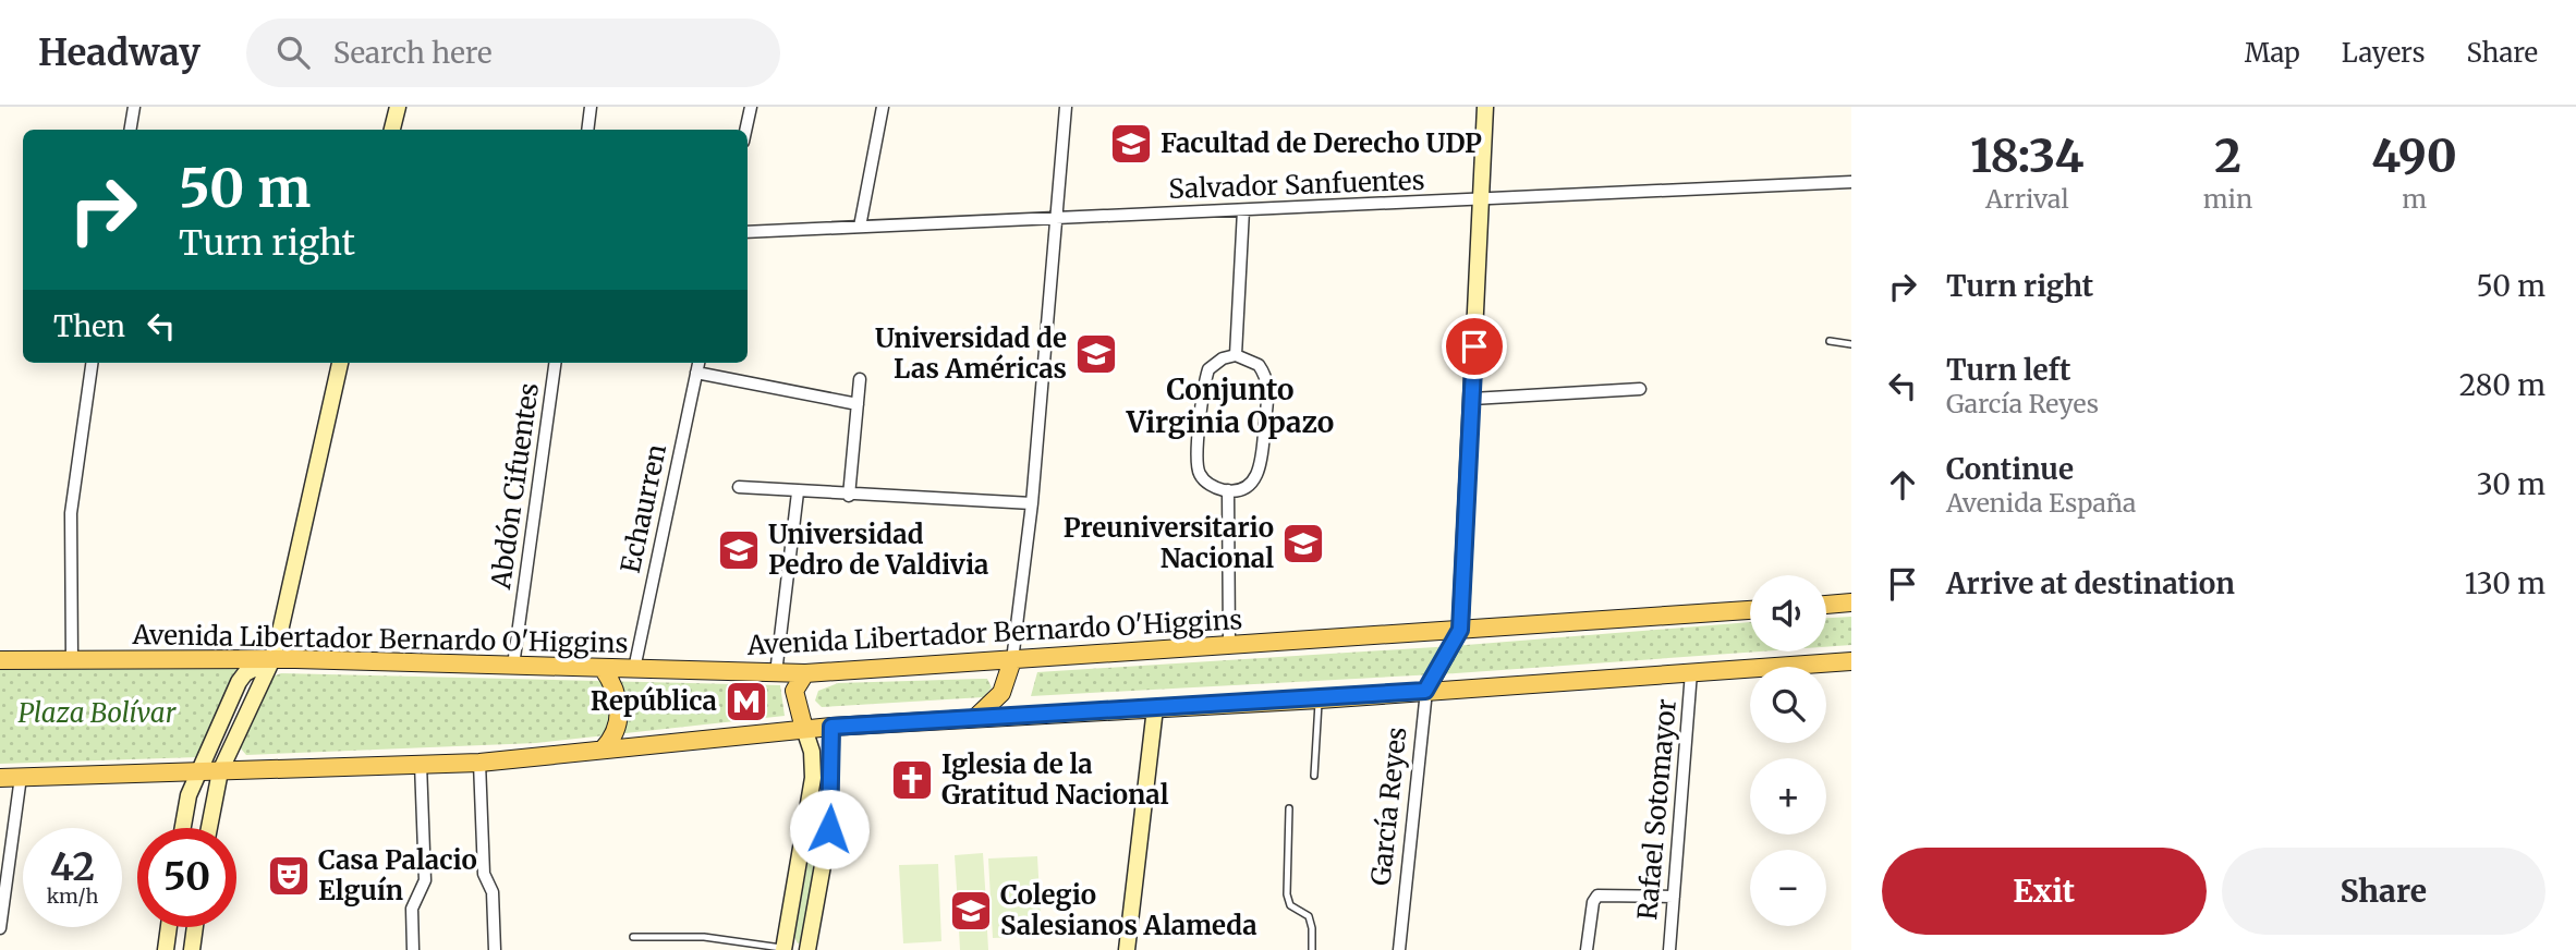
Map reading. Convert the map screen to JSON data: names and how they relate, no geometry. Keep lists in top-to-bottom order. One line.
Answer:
{"streets":{"main road":["Avenida Libertador Bernardo O'Higgins","García Reyes"],"street":["Salvador Sanfuentes","Abdón Cifuentes","Echaurren","Rafael Sotomayor"]},"crossings":[["Abdón Cifuentes","Avenida Libertador Bernardo O'Higgins"],["Echaurren","Avenida Libertador Bernardo O'Higgins"],["Avenida Libertador Bernardo O'Higgins","García Reyes"]],"districts":["Conjunto Virginia Opazo"],"parks":["Plaza Bolívar"],"places":{"school or university":["Facultad de Derecho UDP","Universidad de Las Américas","Preuniversitario Nacional","Universidad Pedro de Valdivia","Colegio Salesianos Alameda"],"metro station":["República"],"church":["Iglesia de la Gratitud Nacional"],"theatre":["Casa Palacio Elguín"]},"page":{"header":"Headway","search":"Search here","nav":["Map","Layers","Share"],"eta":["18:34","Arrival","2","min","490","m"],"turn":["50 m","Turn right"],"list":[{"name":"Turn right","value":"50 m"},{"name":"Turn left","note":"García Reyes","value":"280 m"},{"name":"Continue","note":"Avenida España","value":"30 m"},{"name":"Arrive at destination","value":"130 m"}],"then":"Then","map_buttons":["+","−"],"speed":"42 km/h","limit":"50","buttons":["Exit","Share"]}}
